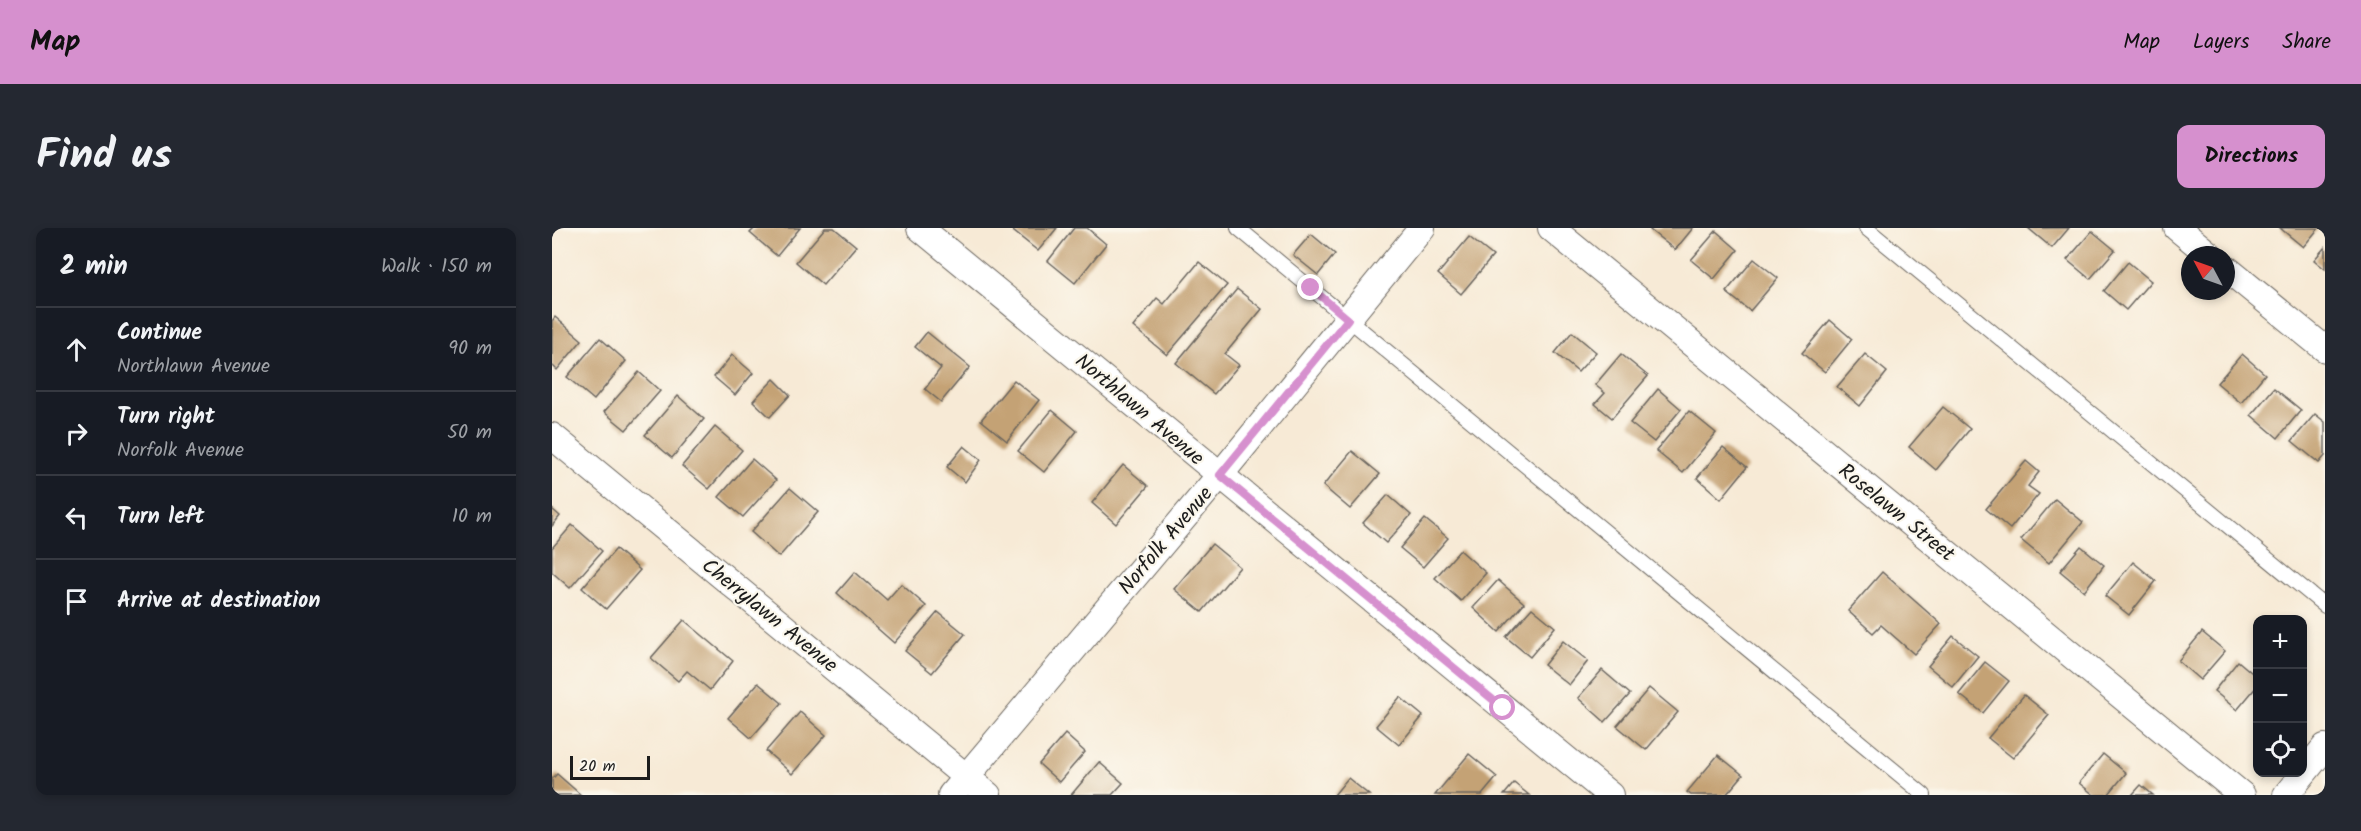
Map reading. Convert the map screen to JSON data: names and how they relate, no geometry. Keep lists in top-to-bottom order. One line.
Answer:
{"streets":{"street":["Northlawn Avenue","Roselawn Street","Norfolk Avenue","Cherrylawn Avenue"]},"crossings":[["Northlawn Avenue","Norfolk Avenue"],["Norfolk Avenue","Cherrylawn Avenue"]],"scale_bar":"20 m","north":"top left","page":{"header":"Map","nav":["Map","Layers","Share"],"title":"Find us","buttons":"Directions","heading":["2 min","Walk · 150 m"],"list":[["Continue","Northlawn Avenue","90 m"],["Turn right","Norfolk Avenue","50 m"],["Turn left","10 m"],"Arrive at destination"],"map_buttons":["+","−"],"scale":"20 m"}}
